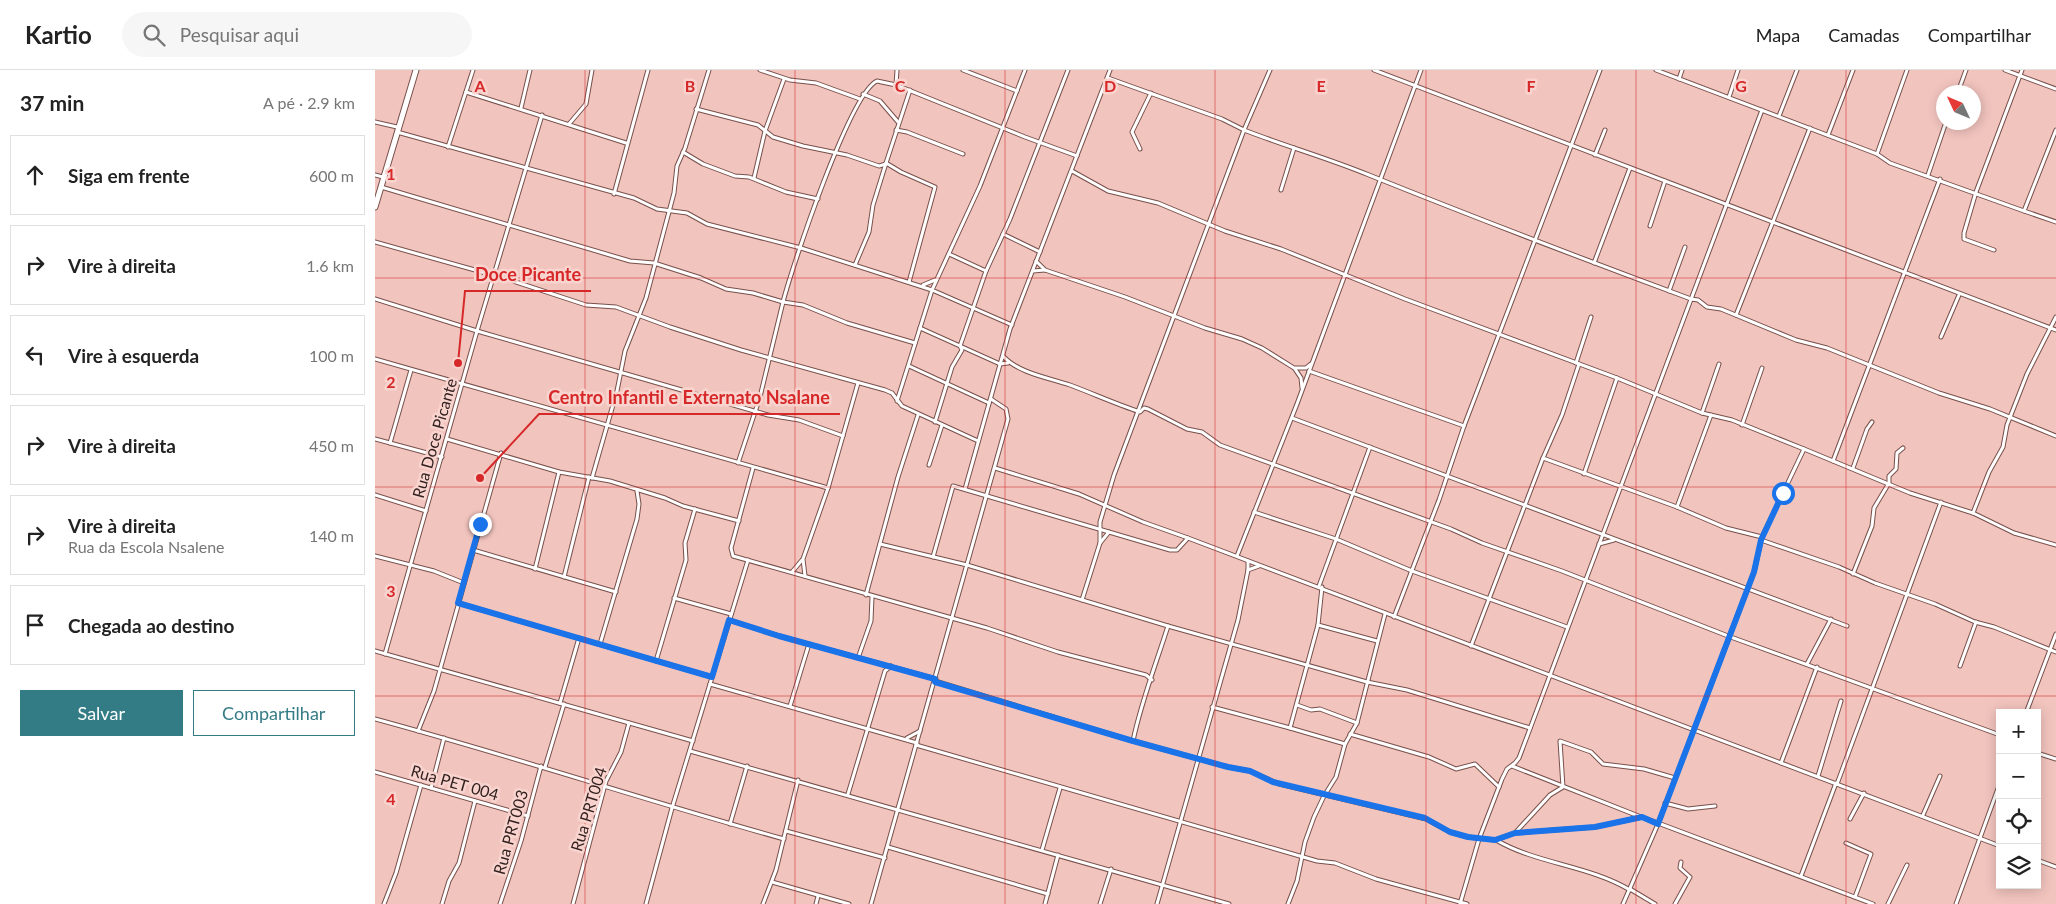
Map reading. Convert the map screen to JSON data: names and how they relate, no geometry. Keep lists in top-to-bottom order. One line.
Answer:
{"streets":{"street":["Rua Doce Picante","Rua PET 004","Rua PRT004","Rua PRT003"]},"crossings":[["Rua PET 004","Rua PRT003"]],"places":["Doce Picante","Centro Infantil e Externato Nsalane"],"north":"top left","page":{"header":"Kartio","search":"Pesquisar aqui","nav":["Mapa","Camadas","Compartilhar"],"heading":["37 min","A pé · 2.9 km"],"list":[["Siga em frente","600 m"],["Vire à direita","1.6 km"],["Vire à esquerda","100 m"],["Vire à direita","450 m"],["Vire à direita","Rua da Escola Nsalene","140 m"],"Chegada ao destino"],"buttons":["Salvar","Compartilhar"],"map_buttons":["+","−"]},"grid":{"columns":["A","B","C","D","E","F","G"],"rows":["1","2","3","4"]}}
